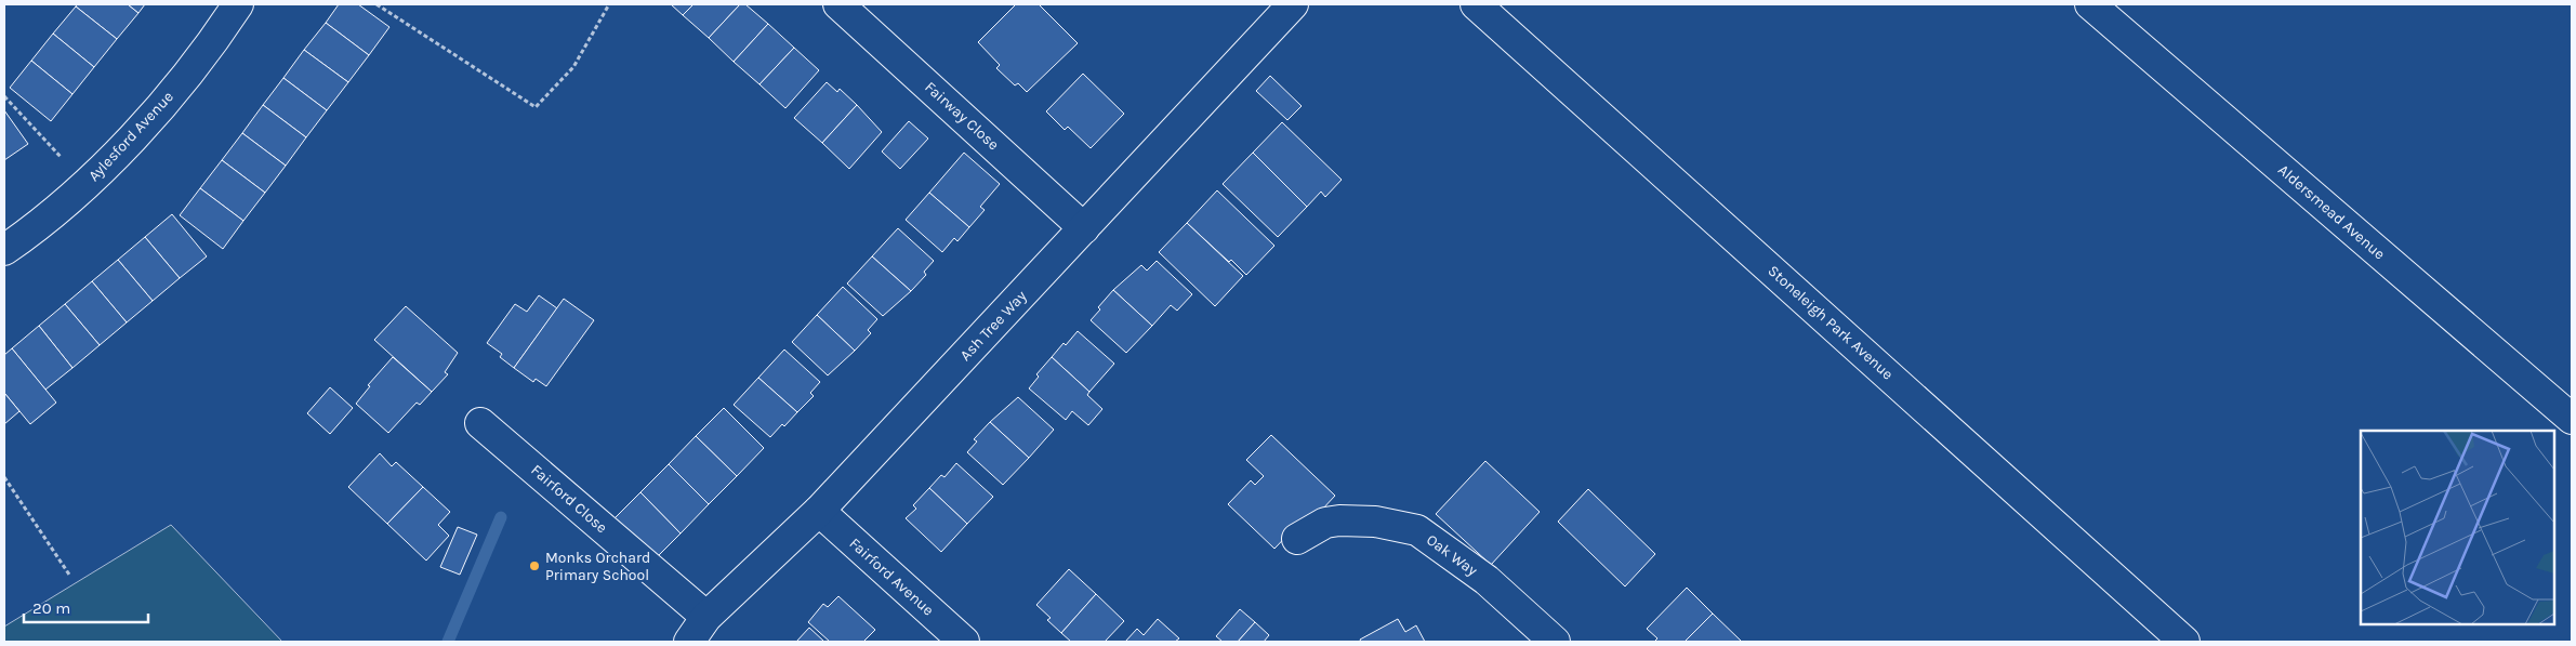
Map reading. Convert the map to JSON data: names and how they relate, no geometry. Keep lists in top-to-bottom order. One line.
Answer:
{"streets":{"street":["Fairway Close","Aylesford Avenue","Aldersmead Avenue","Stoneleigh Park Avenue","Ash Tree Way","Fairford Close","Oak Way","Fairford Avenue"]},"crossings":[["Fairway Close","Ash Tree Way"],["Ash Tree Way","Fairford Close"],["Ash Tree Way","Fairford Avenue"]],"places":["Monks Orchard Primary School"],"scale_bar":"20 m"}
